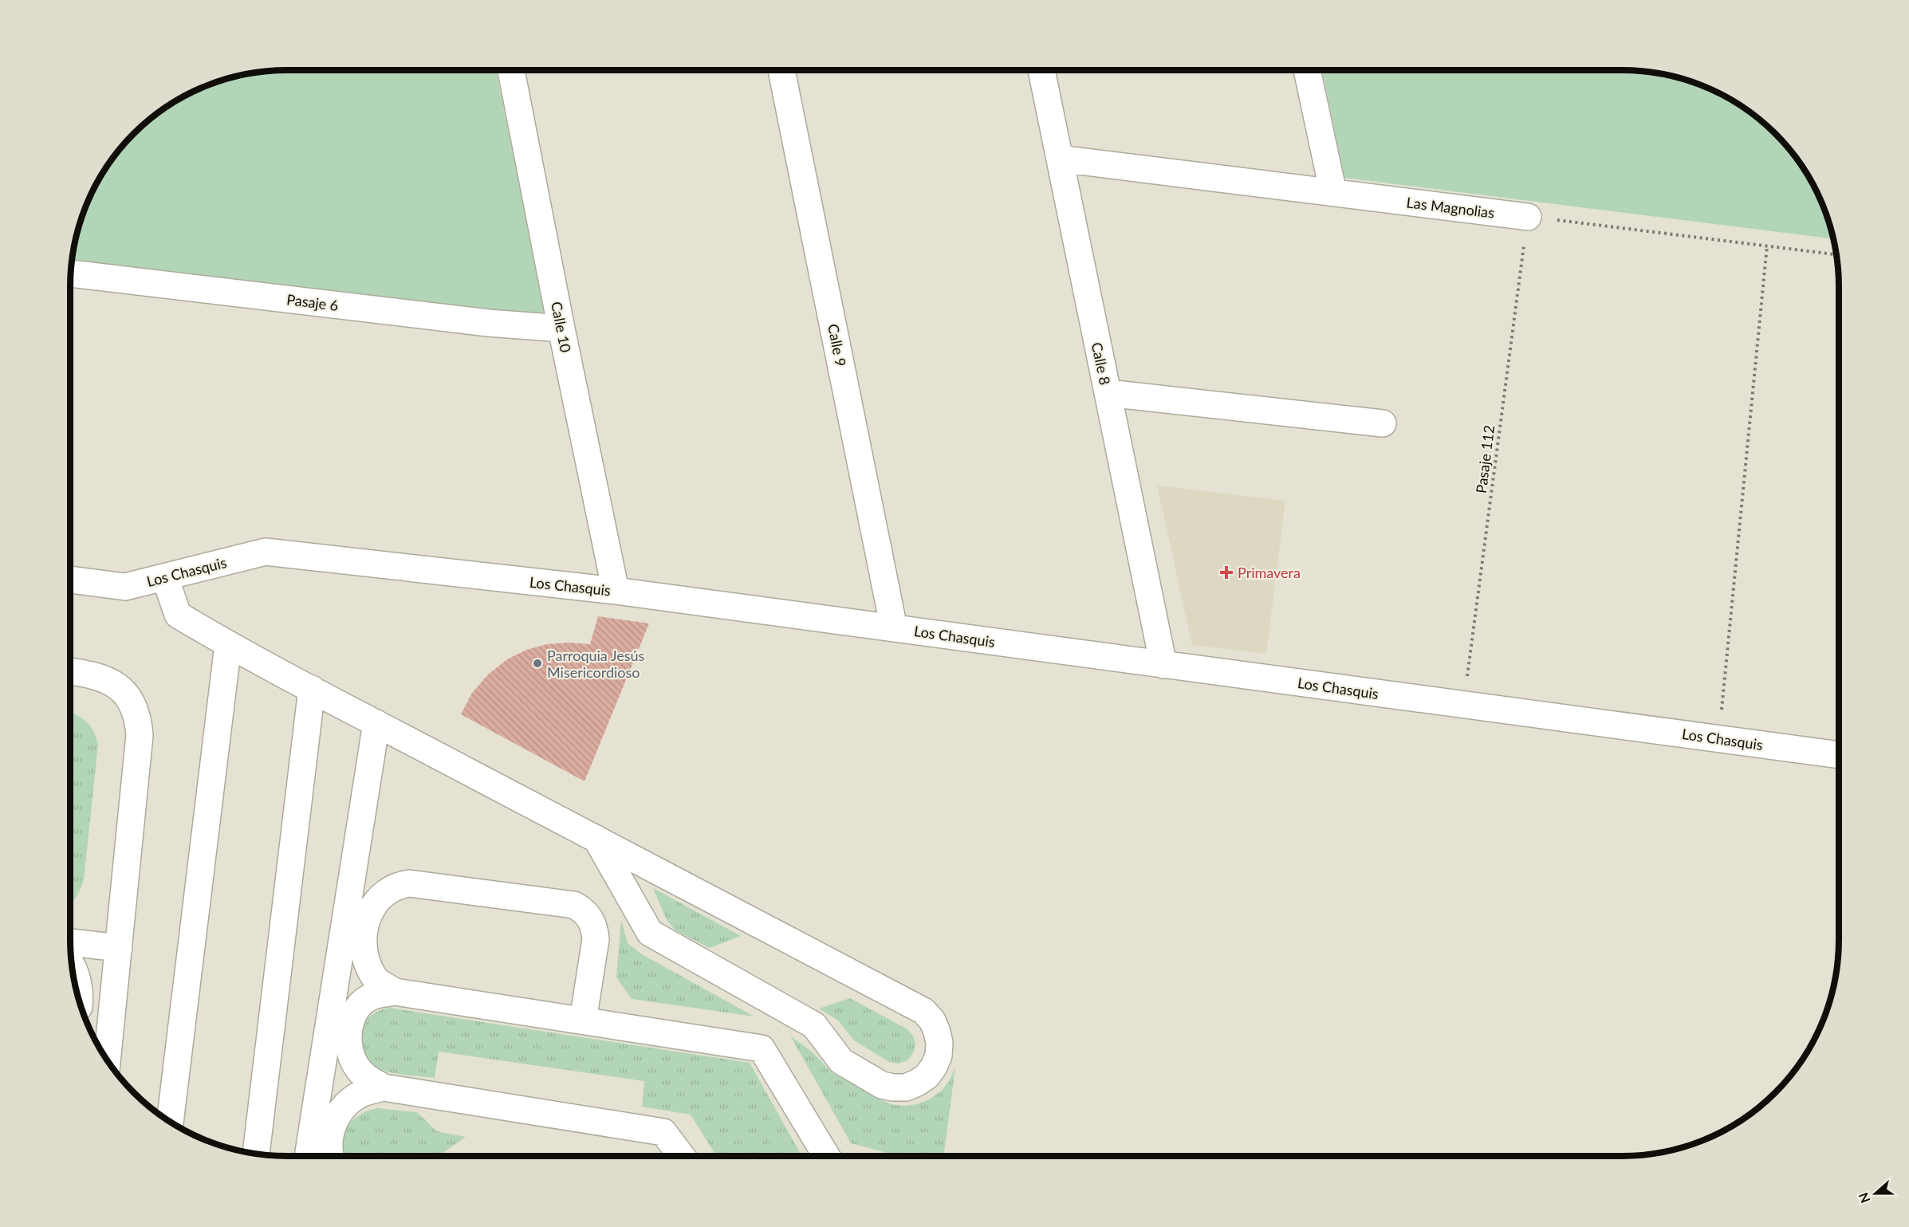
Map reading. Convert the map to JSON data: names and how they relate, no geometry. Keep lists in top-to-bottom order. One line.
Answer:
{"streets":{"street":["Las Magnolias","Pasaje 6","Calle 10","Calle 9","Calle 8","Los Chasquis"],"path":["Pasaje 112"]},"crossings":[["Las Magnolias","Calle 8"],["Las Magnolias","Pasaje 112"],["Pasaje 6","Calle 10"],["Calle 10","Los Chasquis"],["Calle 9","Los Chasquis"],["Calle 8","Los Chasquis"],["Pasaje 112","Los Chasquis"]],"places":{"health":["Primavera"],"other":["Parroquia Jesús Misericordioso"]},"north":"left"}
